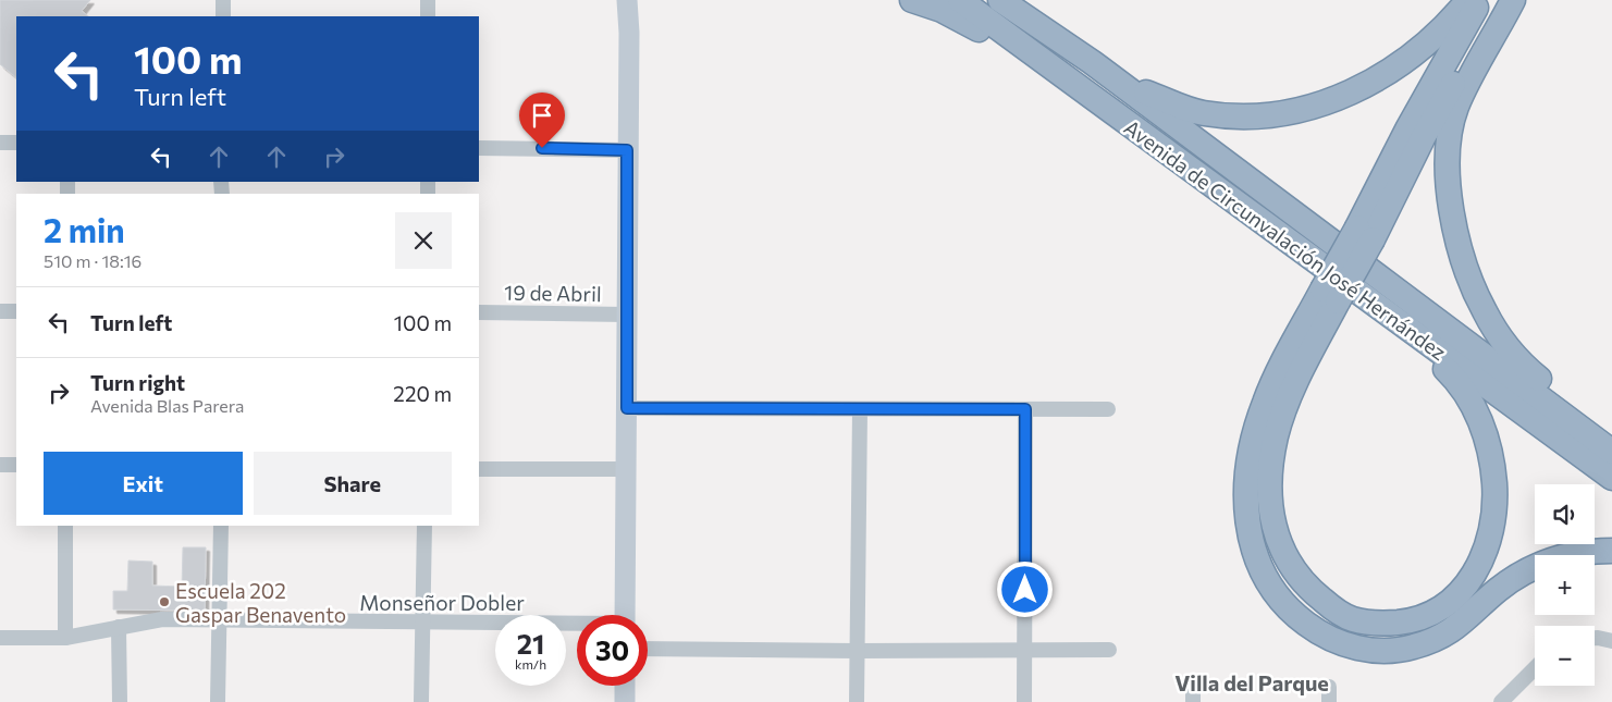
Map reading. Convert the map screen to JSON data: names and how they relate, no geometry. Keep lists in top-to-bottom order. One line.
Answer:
{"streets":{"highway":["Avenida de Circunvalación José Hernández"],"street":["19 de Abril","Monseñor Dobler"]},"districts":["Villa del Parque"],"places":["Escuela 202 Gaspar Benavento"],"page":{"turn":["100 m","Turn left"],"heading":["2 min","510 m · 18:16"],"list":[{"name":"Turn left","value":"100 m"},{"name":"Turn right","note":"Avenida Blas Parera","value":"220 m"}],"buttons":["Exit","Share"],"map_buttons":["+","−"],"speed":"21 km/h","limit":"30"}}
